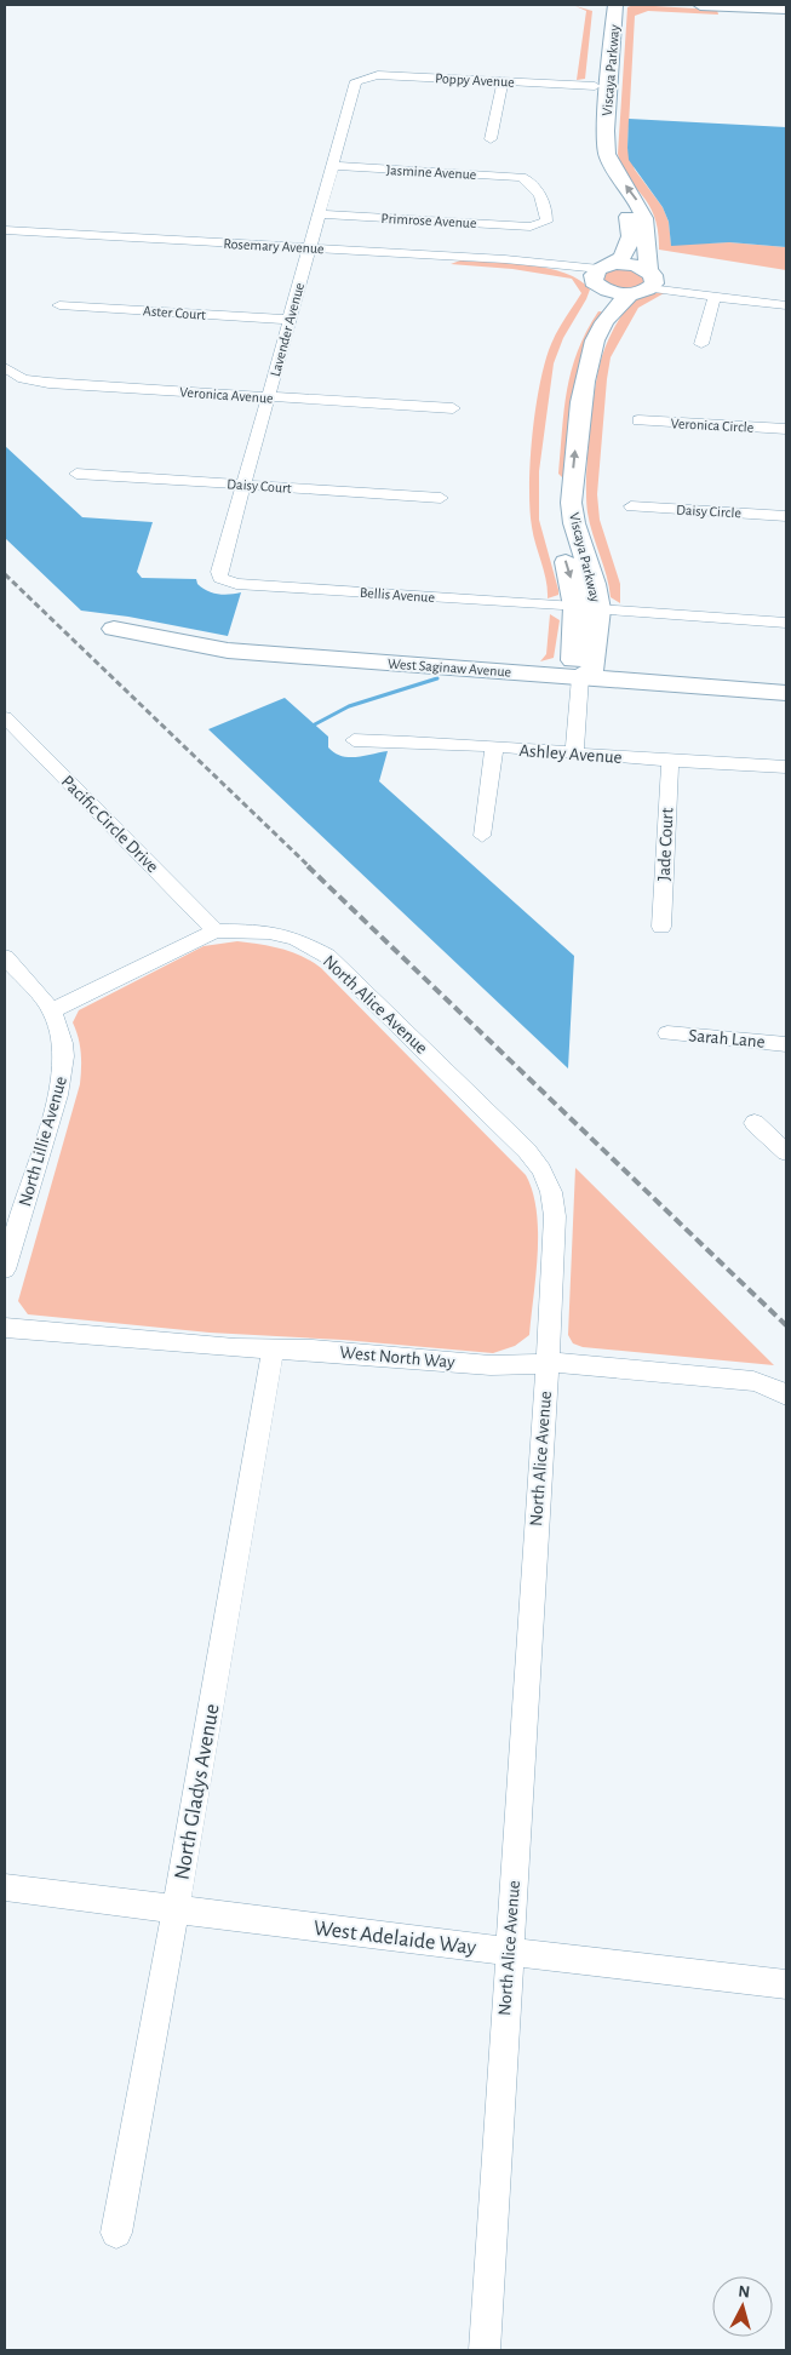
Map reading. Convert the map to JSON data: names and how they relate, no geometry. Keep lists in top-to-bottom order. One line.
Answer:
{"streets":{"street":["Viscaya Parkway","Poppy Avenue","Jasmine Avenue","Primrose Avenue","Rosemary Avenue","Aster Court","Lavender Avenue","Veronica Avenue","Veronica Circle","Daisy Court","Daisy Circle","Bellis Avenue","West Saginaw Avenue","Ashley Avenue","Pacific Circle Drive","Jade Court","North Alice Avenue","Sarah Lane","North Lillie Avenue","West North Way","North Gladys Avenue","West Adelaide Way"]},"crossings":[["Viscaya Parkway","Poppy Avenue"],["Viscaya Parkway","Rosemary Avenue"],["Viscaya Parkway","Bellis Avenue"],["Viscaya Parkway","West Saginaw Avenue"],["Poppy Avenue","Lavender Avenue"],["Jasmine Avenue","Primrose Avenue"],["Jasmine Avenue","Lavender Avenue"],["Primrose Avenue","Lavender Avenue"],["Rosemary Avenue","Lavender Avenue"],["Aster Court","Lavender Avenue"],["Lavender Avenue","Veronica Avenue"],["Lavender Avenue","Daisy Court"],["Lavender Avenue","Bellis Avenue"],["Ashley Avenue","Jade Court"],["Pacific Circle Drive","North Alice Avenue"],["North Alice Avenue","North Lillie Avenue"],["North Alice Avenue","West North Way"],["North Alice Avenue","West Adelaide Way"],["West North Way","North Gladys Avenue"],["North Gladys Avenue","West Adelaide Way"]],"north":"top"}
